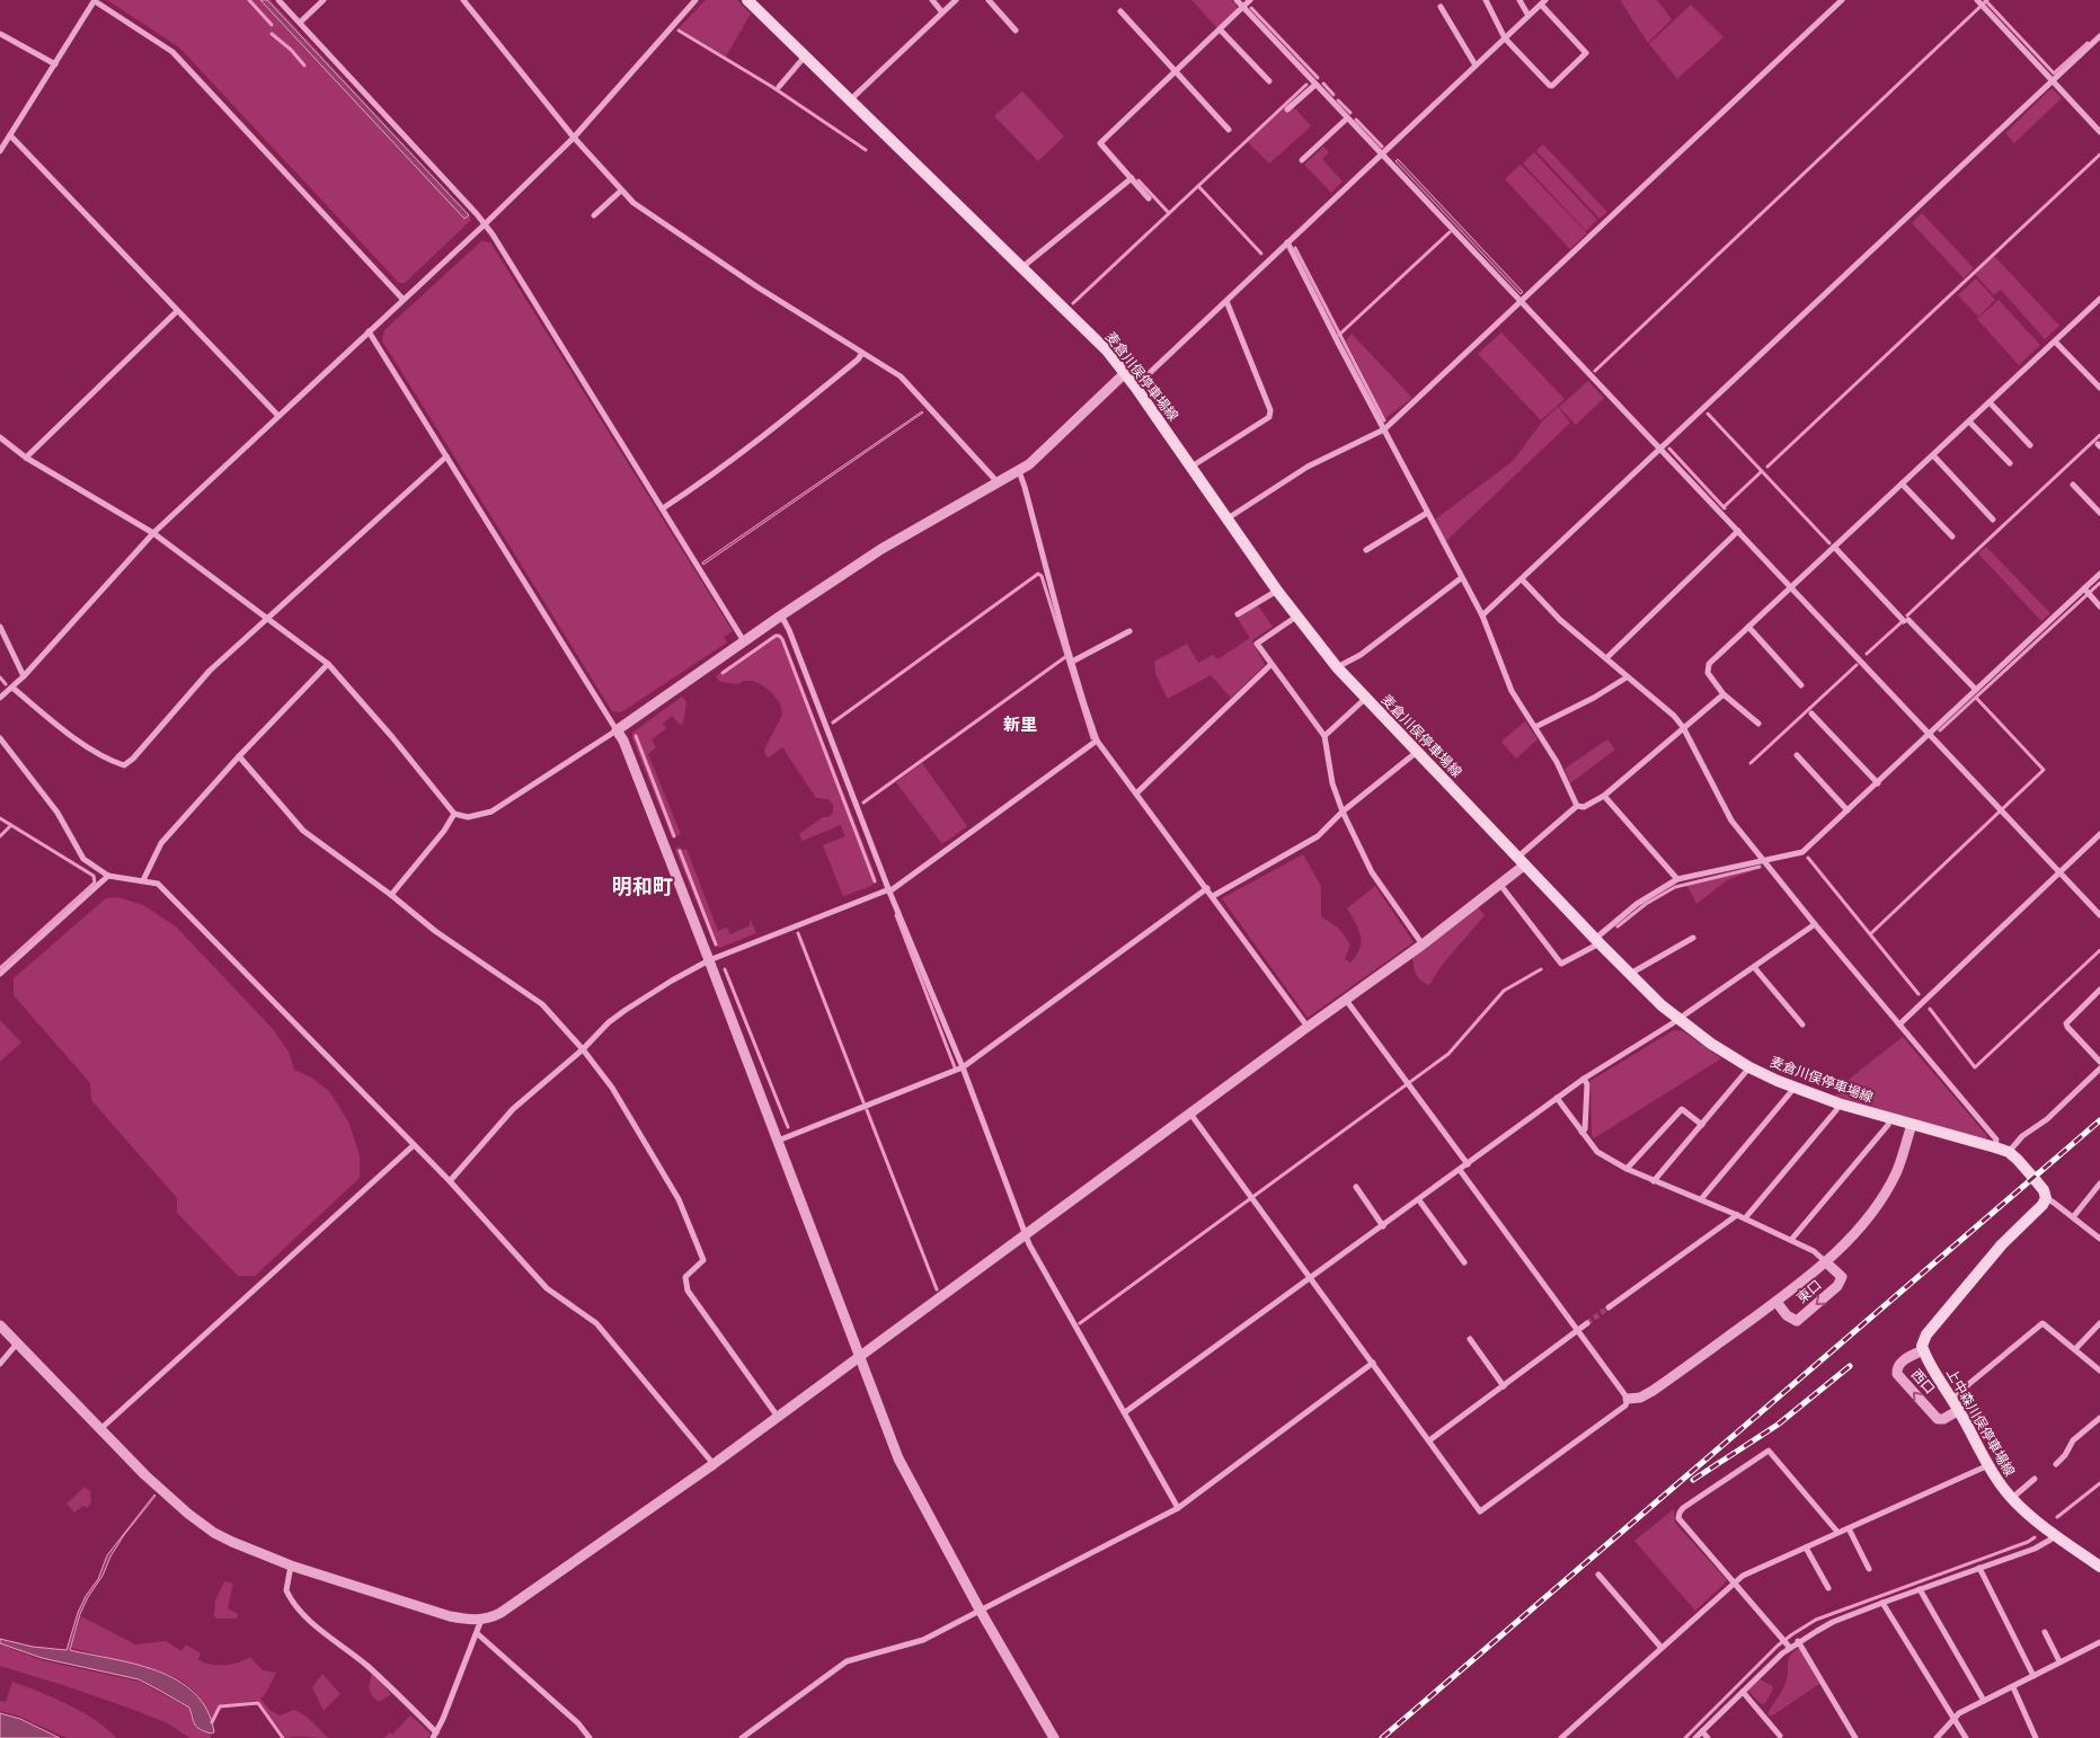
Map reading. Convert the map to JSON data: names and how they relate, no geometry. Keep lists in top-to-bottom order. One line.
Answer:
{"streets":{"main road":["麦倉川俣停車場線","上中森川俣停車場線"],"street":["東口","西口"]},"crossings":[["西口","上中森川俣停車場線"]],"districts":["新里","明和町"]}
